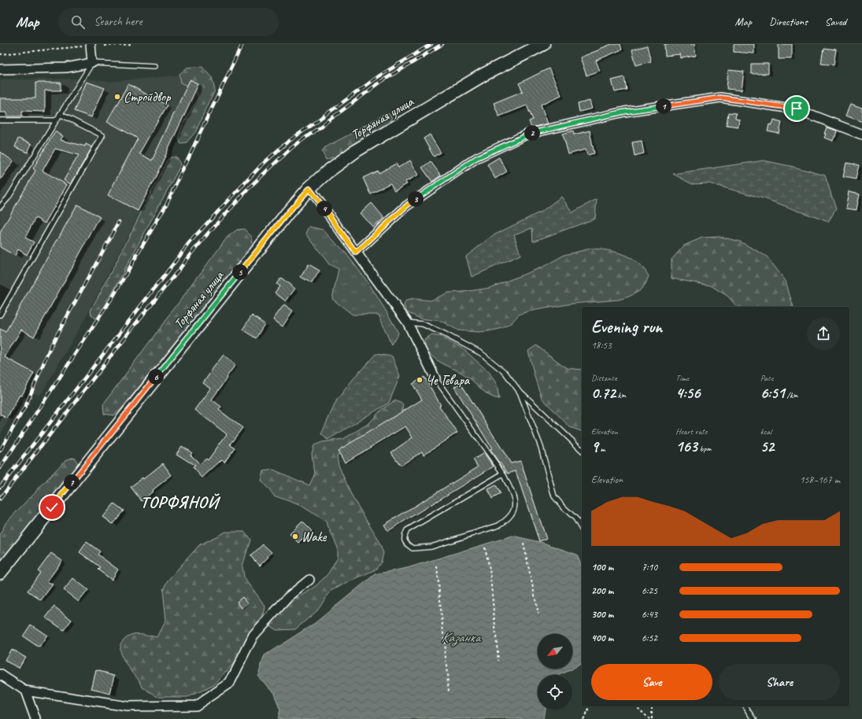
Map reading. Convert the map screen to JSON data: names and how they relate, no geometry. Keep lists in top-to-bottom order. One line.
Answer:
{"streets":{"street":["Торфяная улица"]},"districts":["ТОРФЯНОЙ"],"water":["Казанка"],"places":["Стройдвор","Че Гевара","Wake"],"north":"bottom left","page":{"header":"Map","search":"Search here","nav":["Map","Directions","Saved"],"pins":["1","2","3","4","5","6","7"],"heading":["Evening run","18:53"],"stats":[["Distance","0.72 km"],["Time","4:56"],["Pace","6:51 /km"],["Elevation","9 m"],["Heart rate","163 bpm"],["kcal","52"]],"chart":["Elevation","158–167 m"],"list":[{"name":"100 m","note":"7:10"},{"name":"200 m","note":"6:25"},{"name":"300 m","note":"6:43"},{"name":"400 m","note":"6:52"}],"buttons":["Save","Share"]}}
